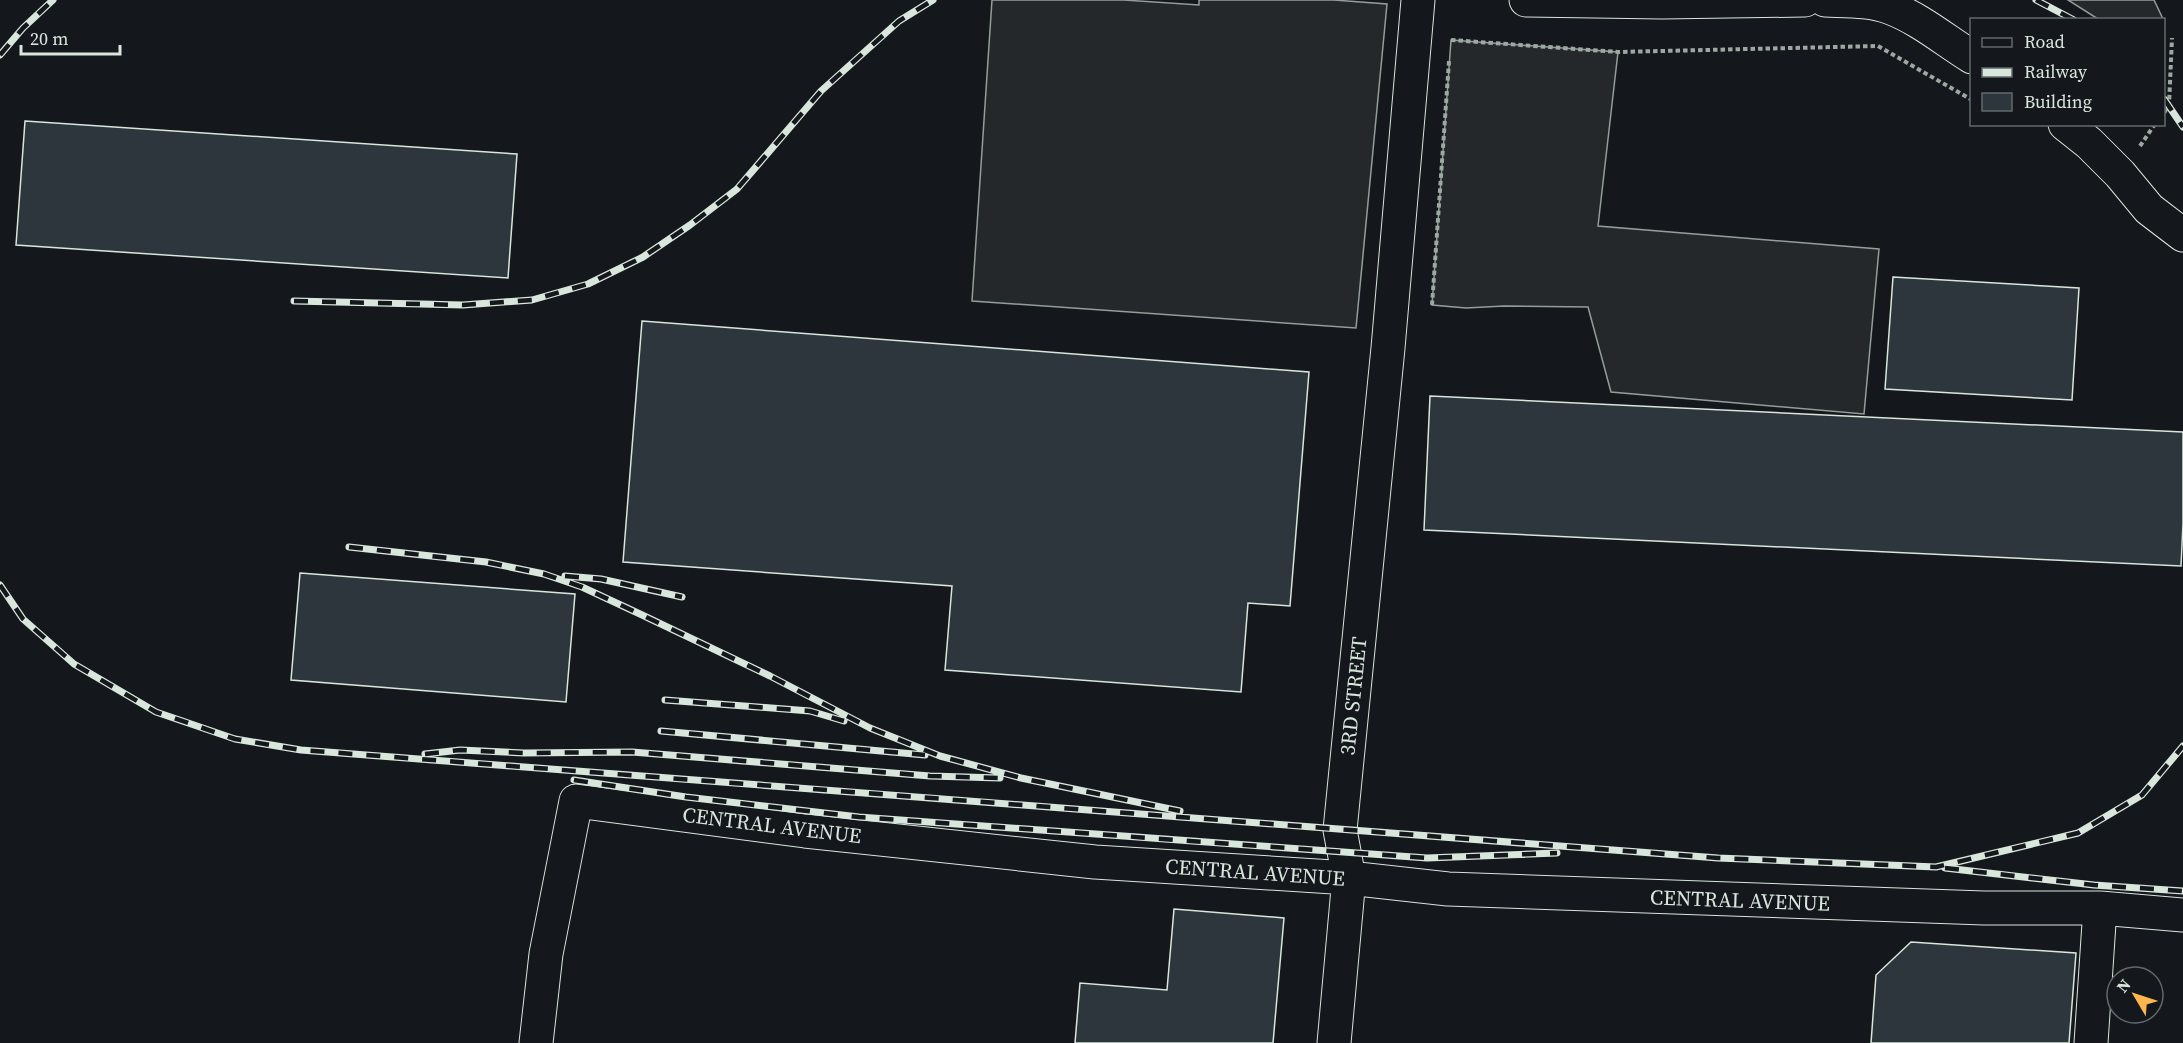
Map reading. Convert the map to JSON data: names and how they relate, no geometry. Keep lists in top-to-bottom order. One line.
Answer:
{"streets":{"street":["3RD STREET","CENTRAL AVENUE"]},"crossings":[["3RD STREET","CENTRAL AVENUE"]],"legend":["Road","Railway","Building"],"scale_bar":"20 m","north":"top left"}
